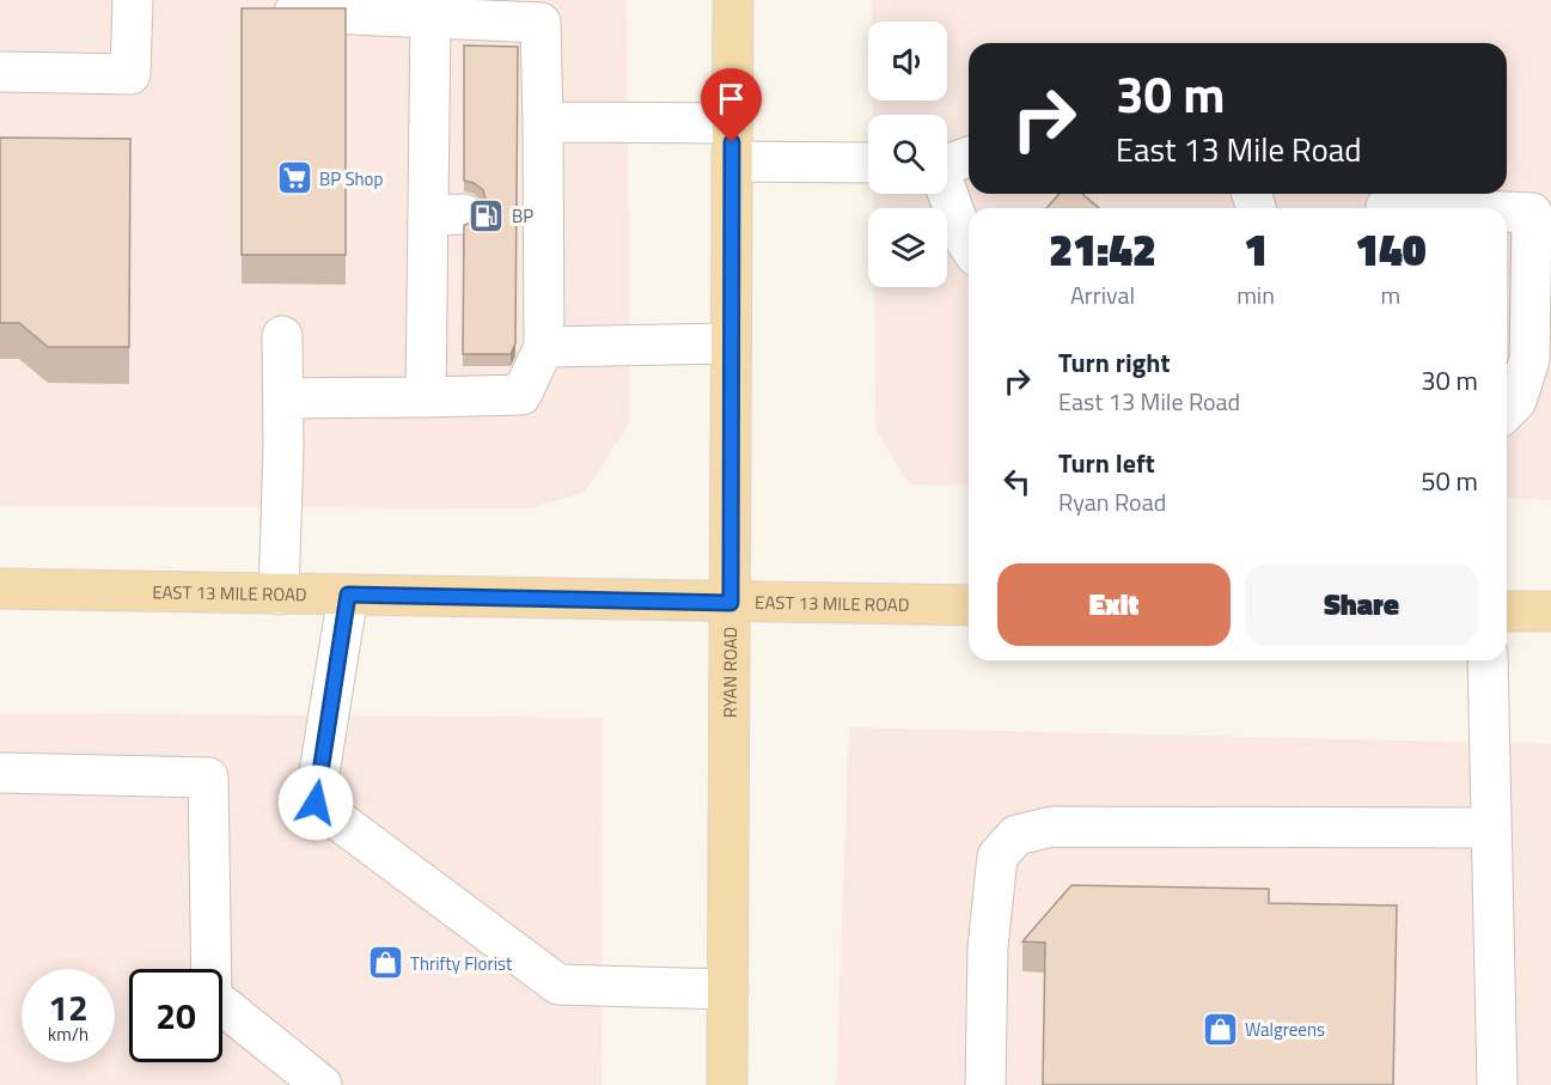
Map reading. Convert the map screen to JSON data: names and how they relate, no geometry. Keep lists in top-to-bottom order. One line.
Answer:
{"streets":{"main road":["EAST 13 MILE ROAD","RYAN ROAD"]},"crossings":[["EAST 13 MILE ROAD","RYAN ROAD"]],"places":{"supermarket":["BP Shop"],"fuel station":["BP"],"shop":["Thrifty Florist","Walgreens"]},"page":{"turn":["30 m","East 13 Mile Road"],"eta":["21:42","Arrival","1","min","140","m"],"list":[{"name":"Turn right","note":"East 13 Mile Road","value":"30 m"},{"name":"Turn left","note":"Ryan Road","value":"50 m"}],"buttons":["Exit","Share"],"speed":"12 km/h","limit":"20"}}
